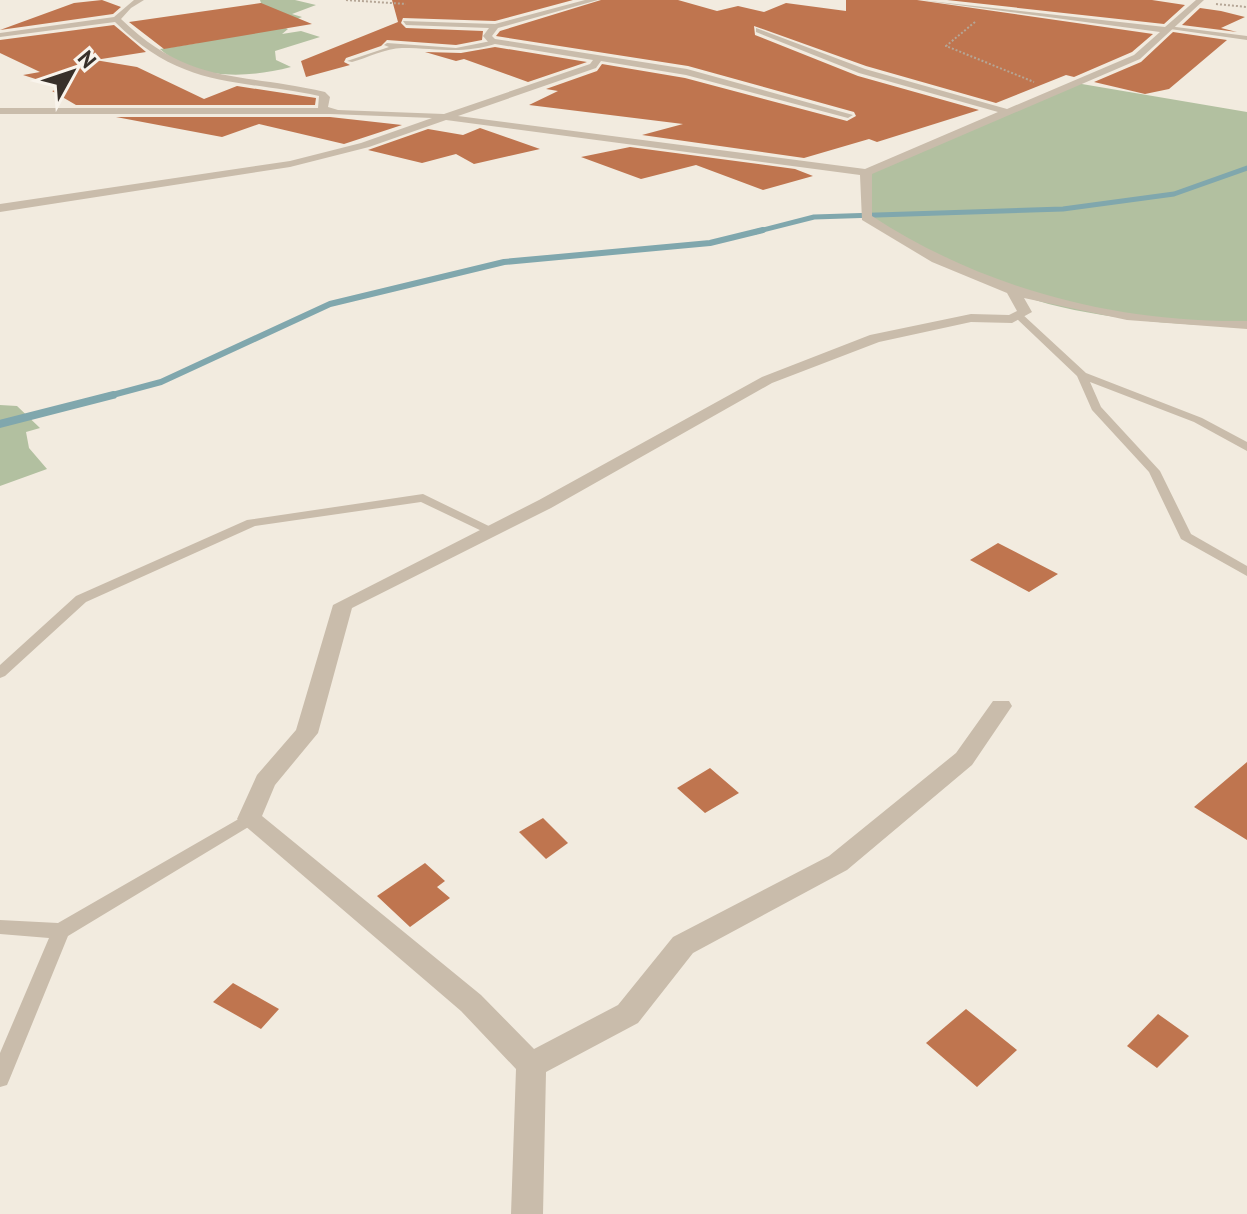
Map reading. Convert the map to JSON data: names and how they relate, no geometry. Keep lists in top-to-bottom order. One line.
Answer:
{"north":"top right"}
